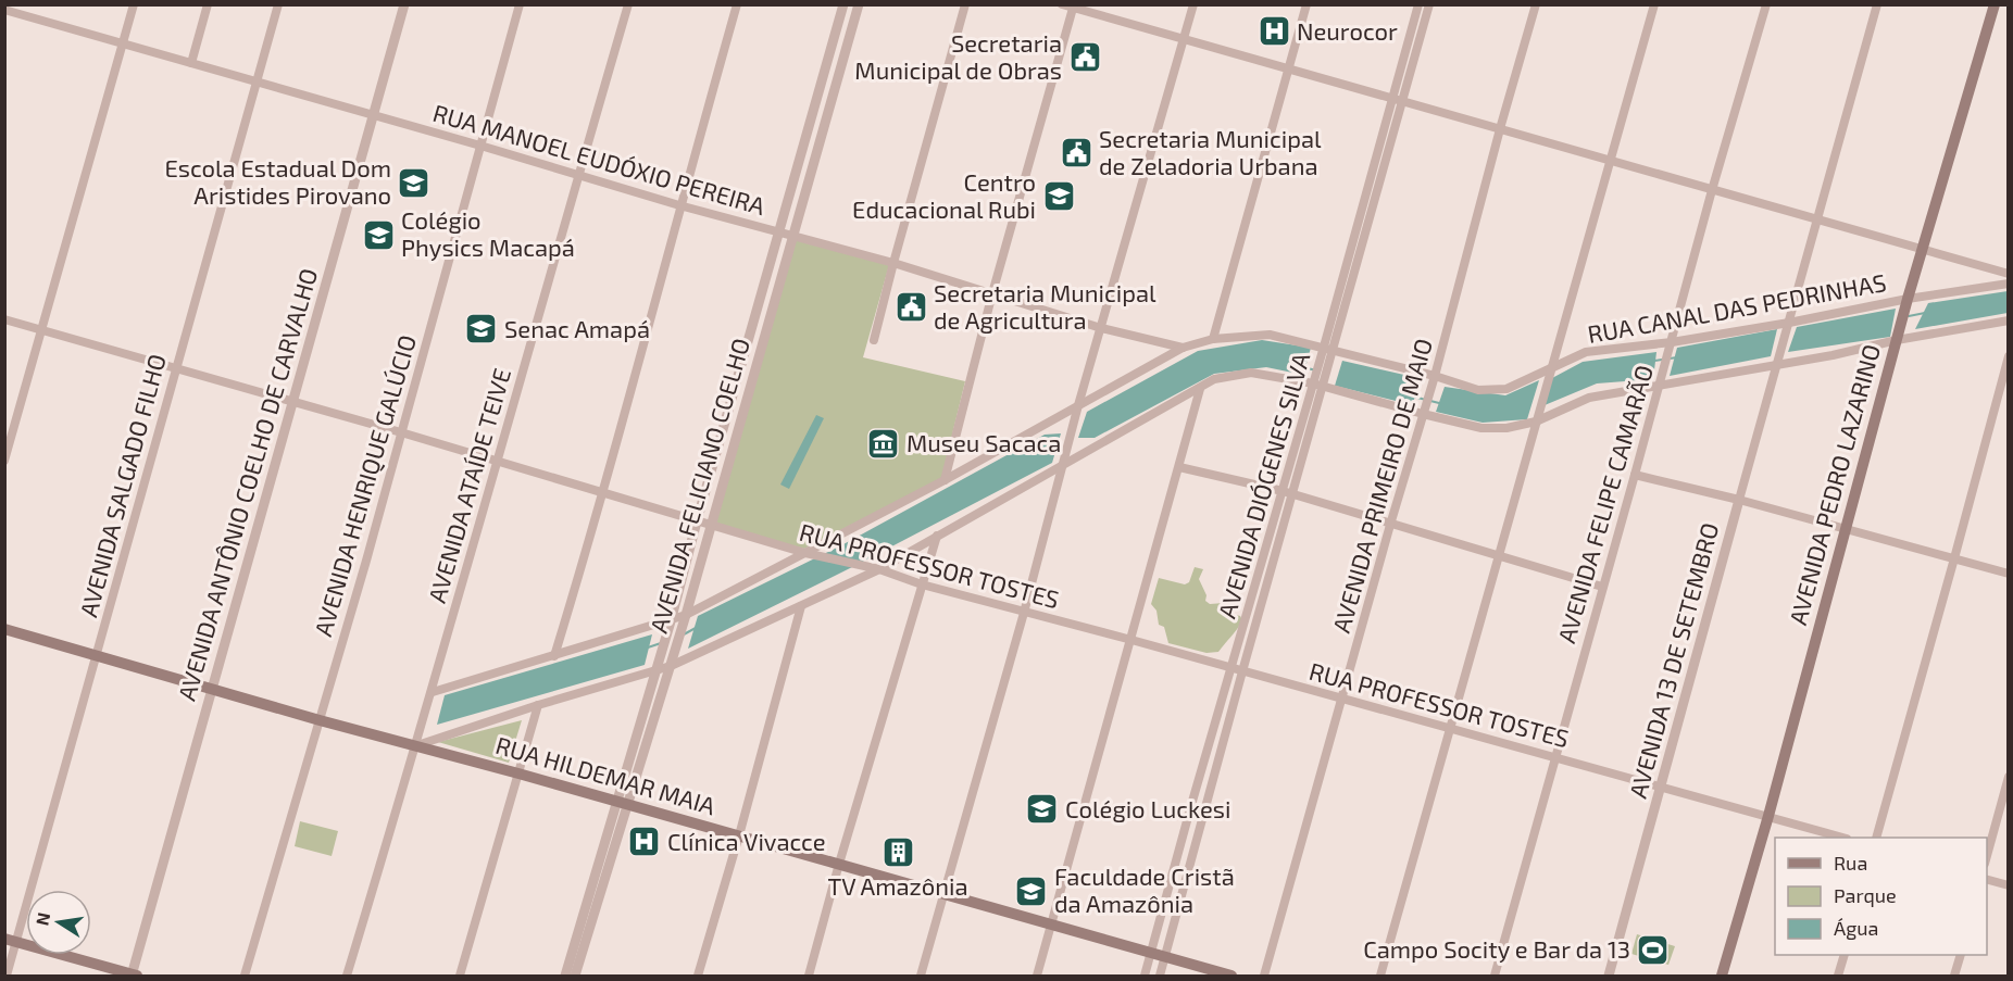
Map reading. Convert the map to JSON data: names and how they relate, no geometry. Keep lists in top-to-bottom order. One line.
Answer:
{"streets":{"main road":["AVENIDA PEDRO LAZARINO","RUA HILDEMAR MAIA"],"street":["RUA MANOEL EUDÓXIO PEREIRA","RUA CANAL DAS PEDRINHAS","AVENIDA ANTÔNIO COELHO DE CARVALHO","AVENIDA SALGADO FILHO","AVENIDA HENRIQUE GALÚCIO","AVENIDA ATAÍDE TEIVE","AVENIDA FELICIANO COELHO","AVENIDA DIÓGENES SILVA","AVENIDA PRIMEIRO DE MAIO","AVENIDA FELIPE CAMARÃO","RUA PROFESSOR TOSTES","AVENIDA 13 DE SETEMBRO"]},"crossings":[["RUA MANOEL EUDÓXIO PEREIRA","RUA CANAL DAS PEDRINHAS"],["RUA MANOEL EUDÓXIO PEREIRA","AVENIDA ANTÔNIO COELHO DE CARVALHO"],["RUA MANOEL EUDÓXIO PEREIRA","AVENIDA SALGADO FILHO"],["RUA MANOEL EUDÓXIO PEREIRA","AVENIDA HENRIQUE GALÚCIO"],["RUA MANOEL EUDÓXIO PEREIRA","AVENIDA ATAÍDE TEIVE"],["RUA MANOEL EUDÓXIO PEREIRA","AVENIDA FELICIANO COELHO"],["RUA CANAL DAS PEDRINHAS","AVENIDA PEDRO LAZARINO"],["RUA CANAL DAS PEDRINHAS","AVENIDA ATAÍDE TEIVE"],["RUA CANAL DAS PEDRINHAS","AVENIDA FELICIANO COELHO"],["RUA CANAL DAS PEDRINHAS","AVENIDA DIÓGENES SILVA"],["RUA CANAL DAS PEDRINHAS","AVENIDA PRIMEIRO DE MAIO"],["RUA CANAL DAS PEDRINHAS","AVENIDA FELIPE CAMARÃO"],["RUA CANAL DAS PEDRINHAS","RUA PROFESSOR TOSTES"],["RUA CANAL DAS PEDRINHAS","AVENIDA 13 DE SETEMBRO"],["AVENIDA ANTÔNIO COELHO DE CARVALHO","RUA PROFESSOR TOSTES"],["AVENIDA ANTÔNIO COELHO DE CARVALHO","RUA HILDEMAR MAIA"],["AVENIDA PEDRO LAZARINO","RUA PROFESSOR TOSTES"],["AVENIDA SALGADO FILHO","RUA PROFESSOR TOSTES"],["AVENIDA SALGADO FILHO","RUA HILDEMAR MAIA"],["AVENIDA HENRIQUE GALÚCIO","RUA PROFESSOR TOSTES"],["AVENIDA HENRIQUE GALÚCIO","RUA HILDEMAR MAIA"],["AVENIDA ATAÍDE TEIVE","RUA PROFESSOR TOSTES"],["AVENIDA ATAÍDE TEIVE","RUA HILDEMAR MAIA"],["AVENIDA FELICIANO COELHO","RUA PROFESSOR TOSTES"],["AVENIDA FELICIANO COELHO","RUA HILDEMAR MAIA"],["AVENIDA DIÓGENES SILVA","RUA PROFESSOR TOSTES"],["AVENIDA DIÓGENES SILVA","RUA HILDEMAR MAIA"],["AVENIDA PRIMEIRO DE MAIO","RUA PROFESSOR TOSTES"],["AVENIDA FELIPE CAMARÃO","RUA PROFESSOR TOSTES"],["RUA PROFESSOR TOSTES","AVENIDA 13 DE SETEMBRO"]],"places":{"hospital":["Neurocor","Clínica Vivacce"],"public building":["Secretaria Municipal de Obras","Secretaria Municipal de Zeladoria Urbana","Secretaria Municipal de Agricultura"],"school or university":["Escola Estadual Dom Aristides Pirovano","Centro Educacional Rubi","Colégio Physics Macapá","Senac Amapá","Colégio Luckesi","Faculdade Cristã da Amazônia"],"museum":["Museu Sacaca"],"building":["TV Amazônia"],"sports":["Campo Socity e Bar da 13"]},"legend":["Rua","Parque","Água"],"north":"left"}
